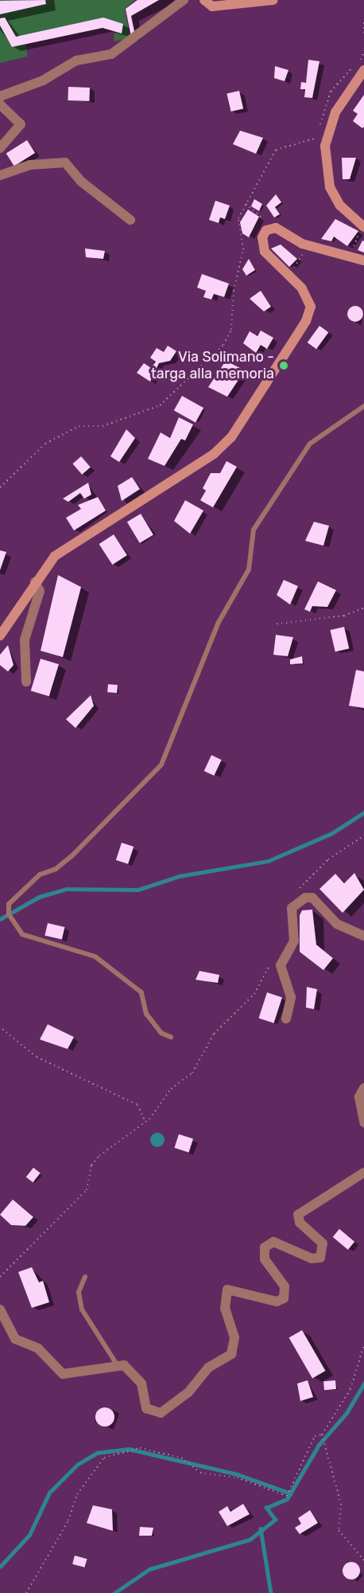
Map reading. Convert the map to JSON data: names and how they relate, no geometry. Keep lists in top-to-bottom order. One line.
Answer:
{"places":["Via Solimano - targa alla memoria"]}
